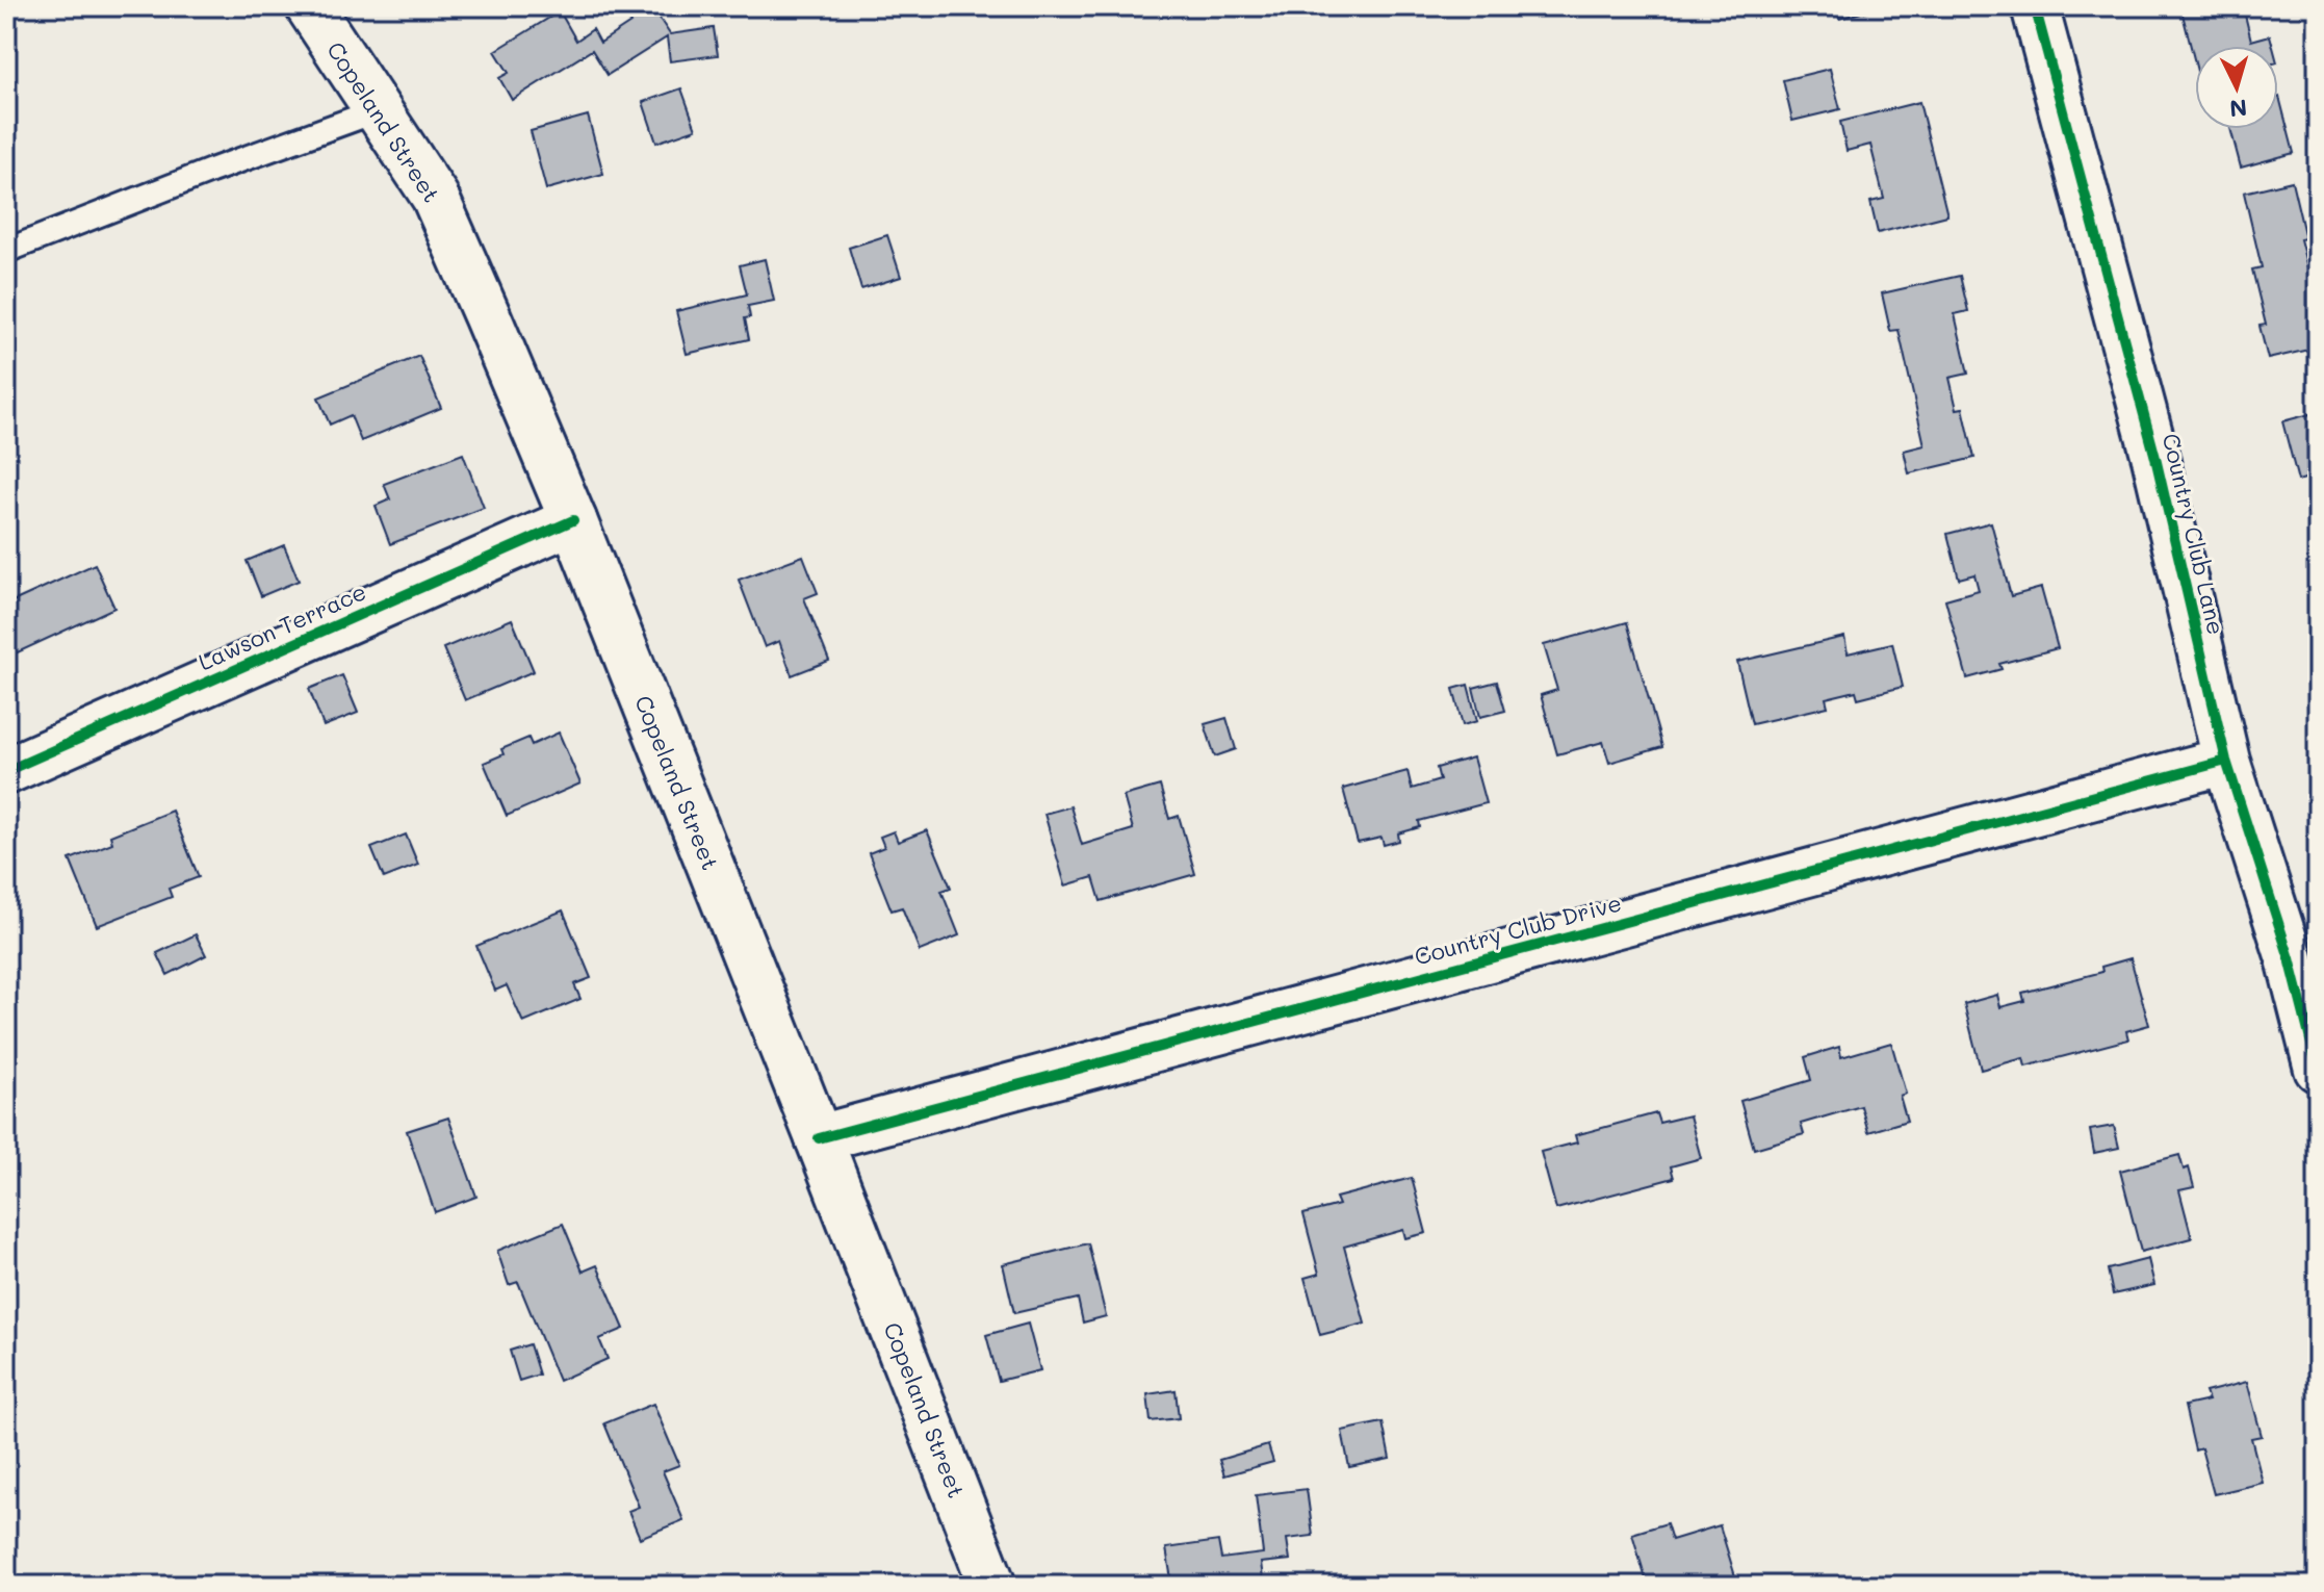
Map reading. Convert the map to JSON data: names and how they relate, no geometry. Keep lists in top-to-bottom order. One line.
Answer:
{"streets":{"street":["Copeland Street","Country Club Lane","Lawson Terrace","Country Club Drive"]},"crossings":[["Copeland Street","Lawson Terrace"],["Copeland Street","Country Club Drive"],["Country Club Lane","Country Club Drive"]],"north":"bottom"}
